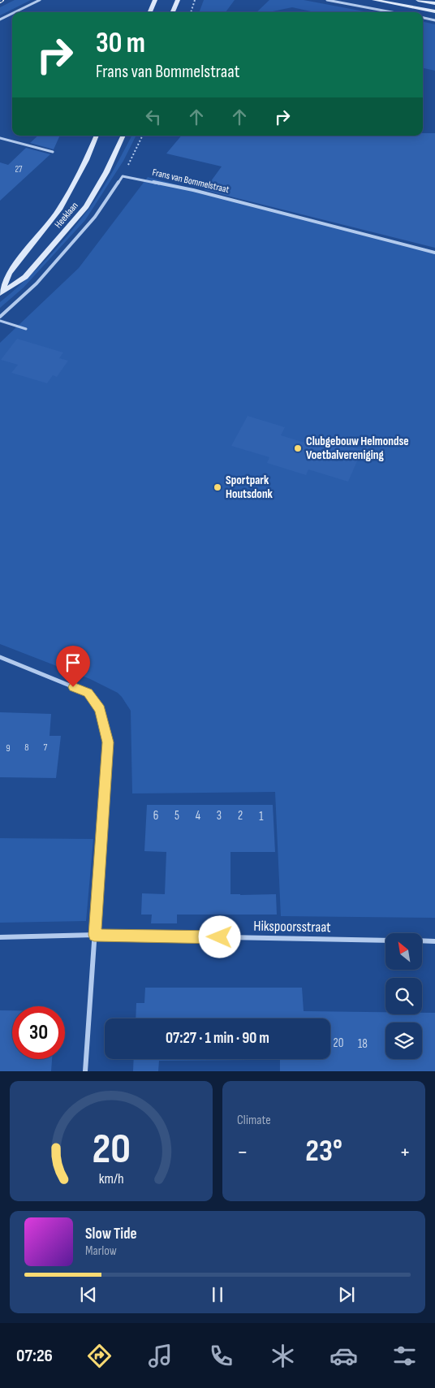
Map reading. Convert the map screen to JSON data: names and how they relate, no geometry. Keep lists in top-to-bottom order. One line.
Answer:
{"streets":{"main road":["Heeklaan"],"street":["Frans van Bommelstraat","Hikspoorsstraat"]},"places":["Clubgebouw Helmondse Voetbalvereniging","Sportpark Houtsdonk"],"house_numbers":["27","8","7","9","6","5","4","3","2","1","20","18"],"north":"top left","page":{"turn":["30 m","Frans van Bommelstraat"],"limit":"30","trip":"07:27 · 1 min · 90 m","tile":"Climate","heat":["−","23°","+"],"song":["Slow Tide","Marlow"],"tabs":"07:26","gauge":["20","km/h"]}}
